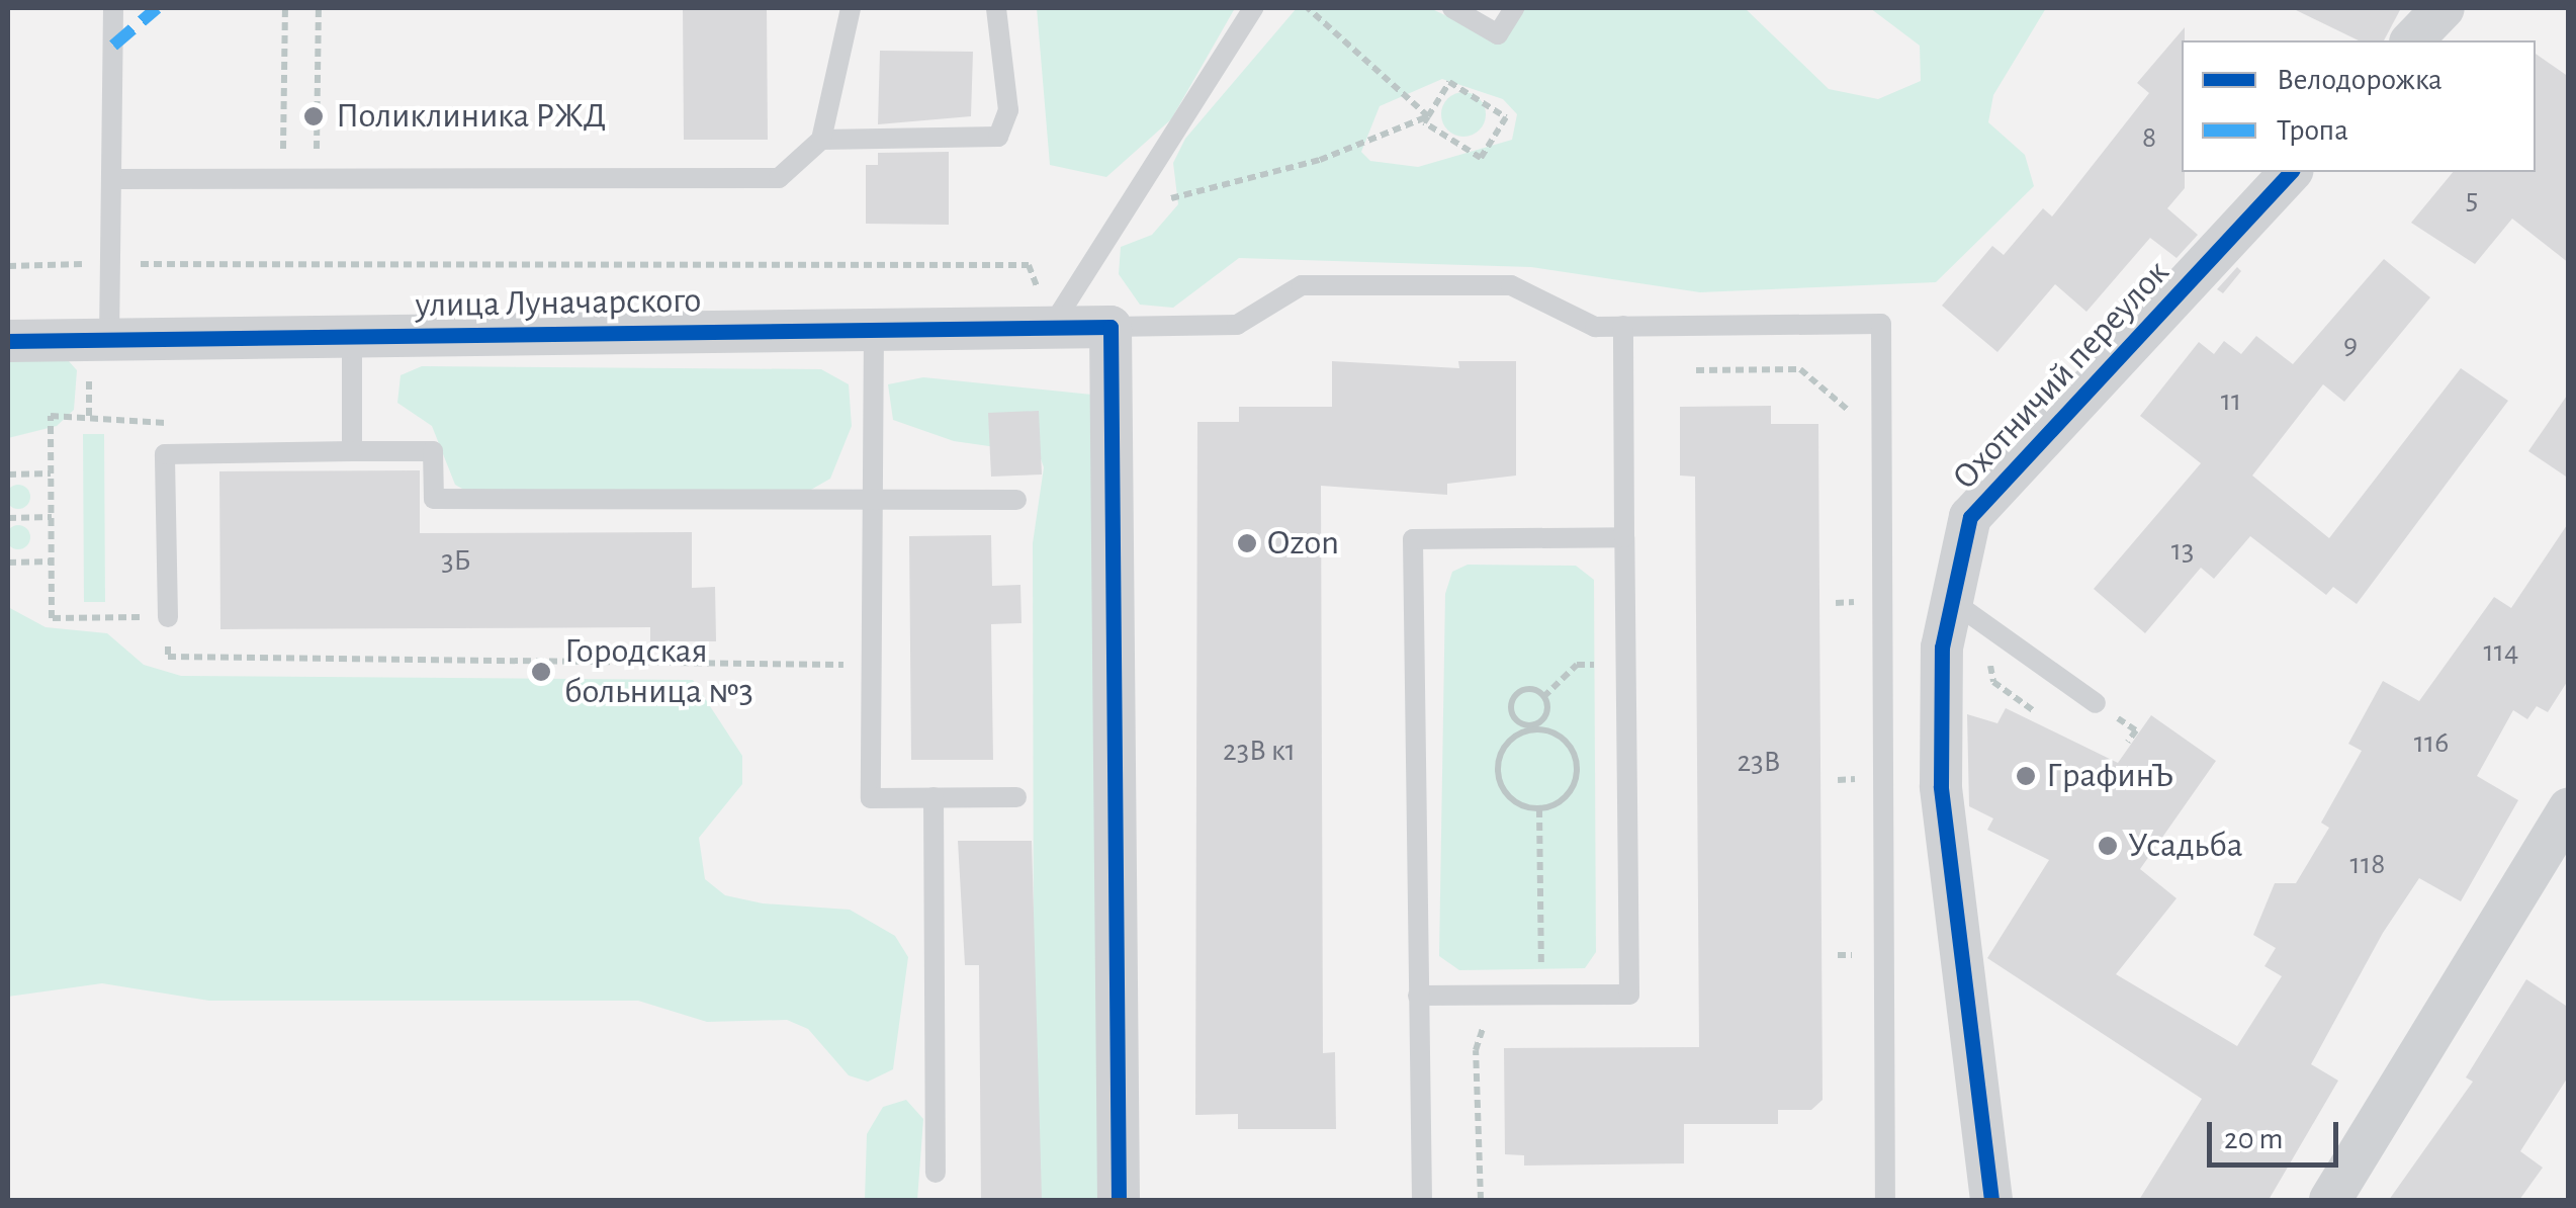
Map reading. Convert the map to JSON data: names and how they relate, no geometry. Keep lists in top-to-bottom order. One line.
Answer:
{"streets":{"street":["улица Луначарского","Охотничий переулок"]},"places":["Поликлиника РЖД","Ozon","Городская больница №3","ГрафинЪ","Усадьба"],"house_numbers":["8","5","9","11","13","3Б","114","116","23В к1","23В","118"],"legend":["Велодорожка","Тропа"],"scale_bar":"20 m"}
